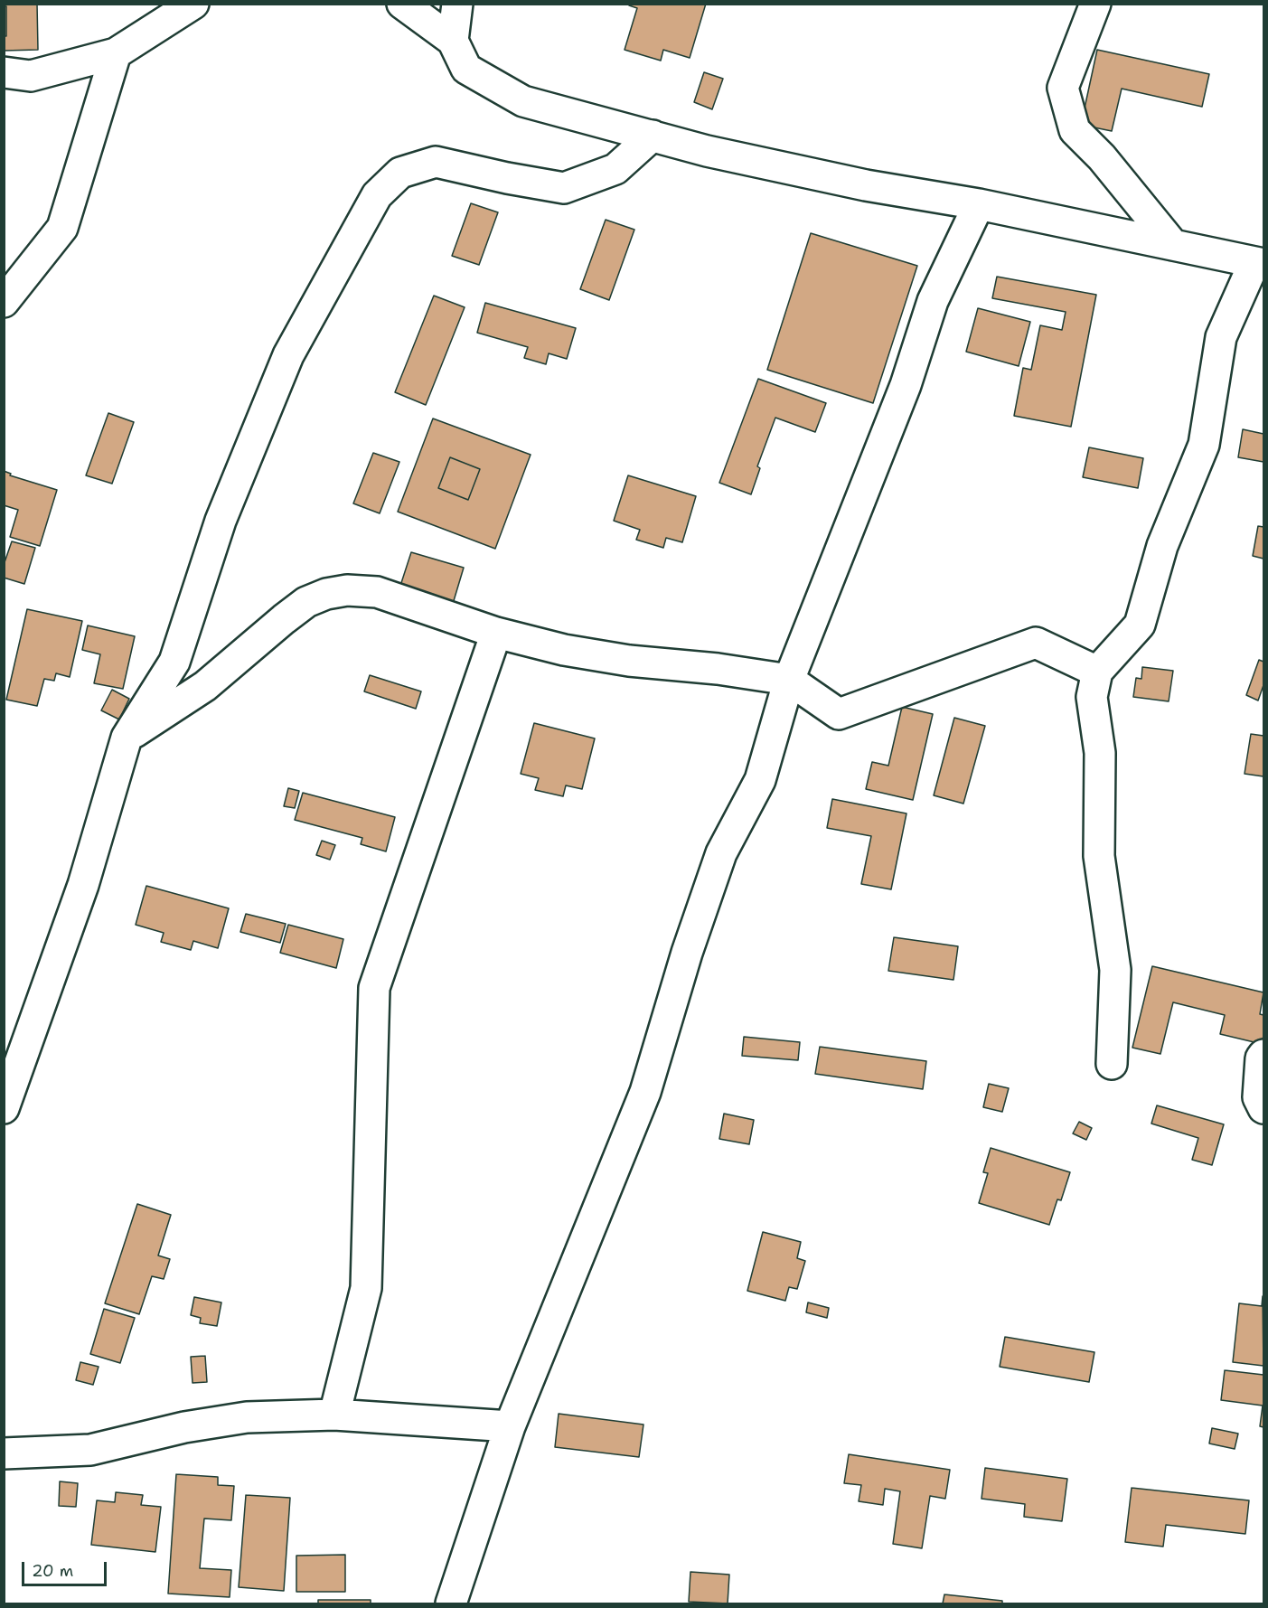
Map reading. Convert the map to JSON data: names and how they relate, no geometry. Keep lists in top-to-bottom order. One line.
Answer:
{"scale_bar":"20 m"}
